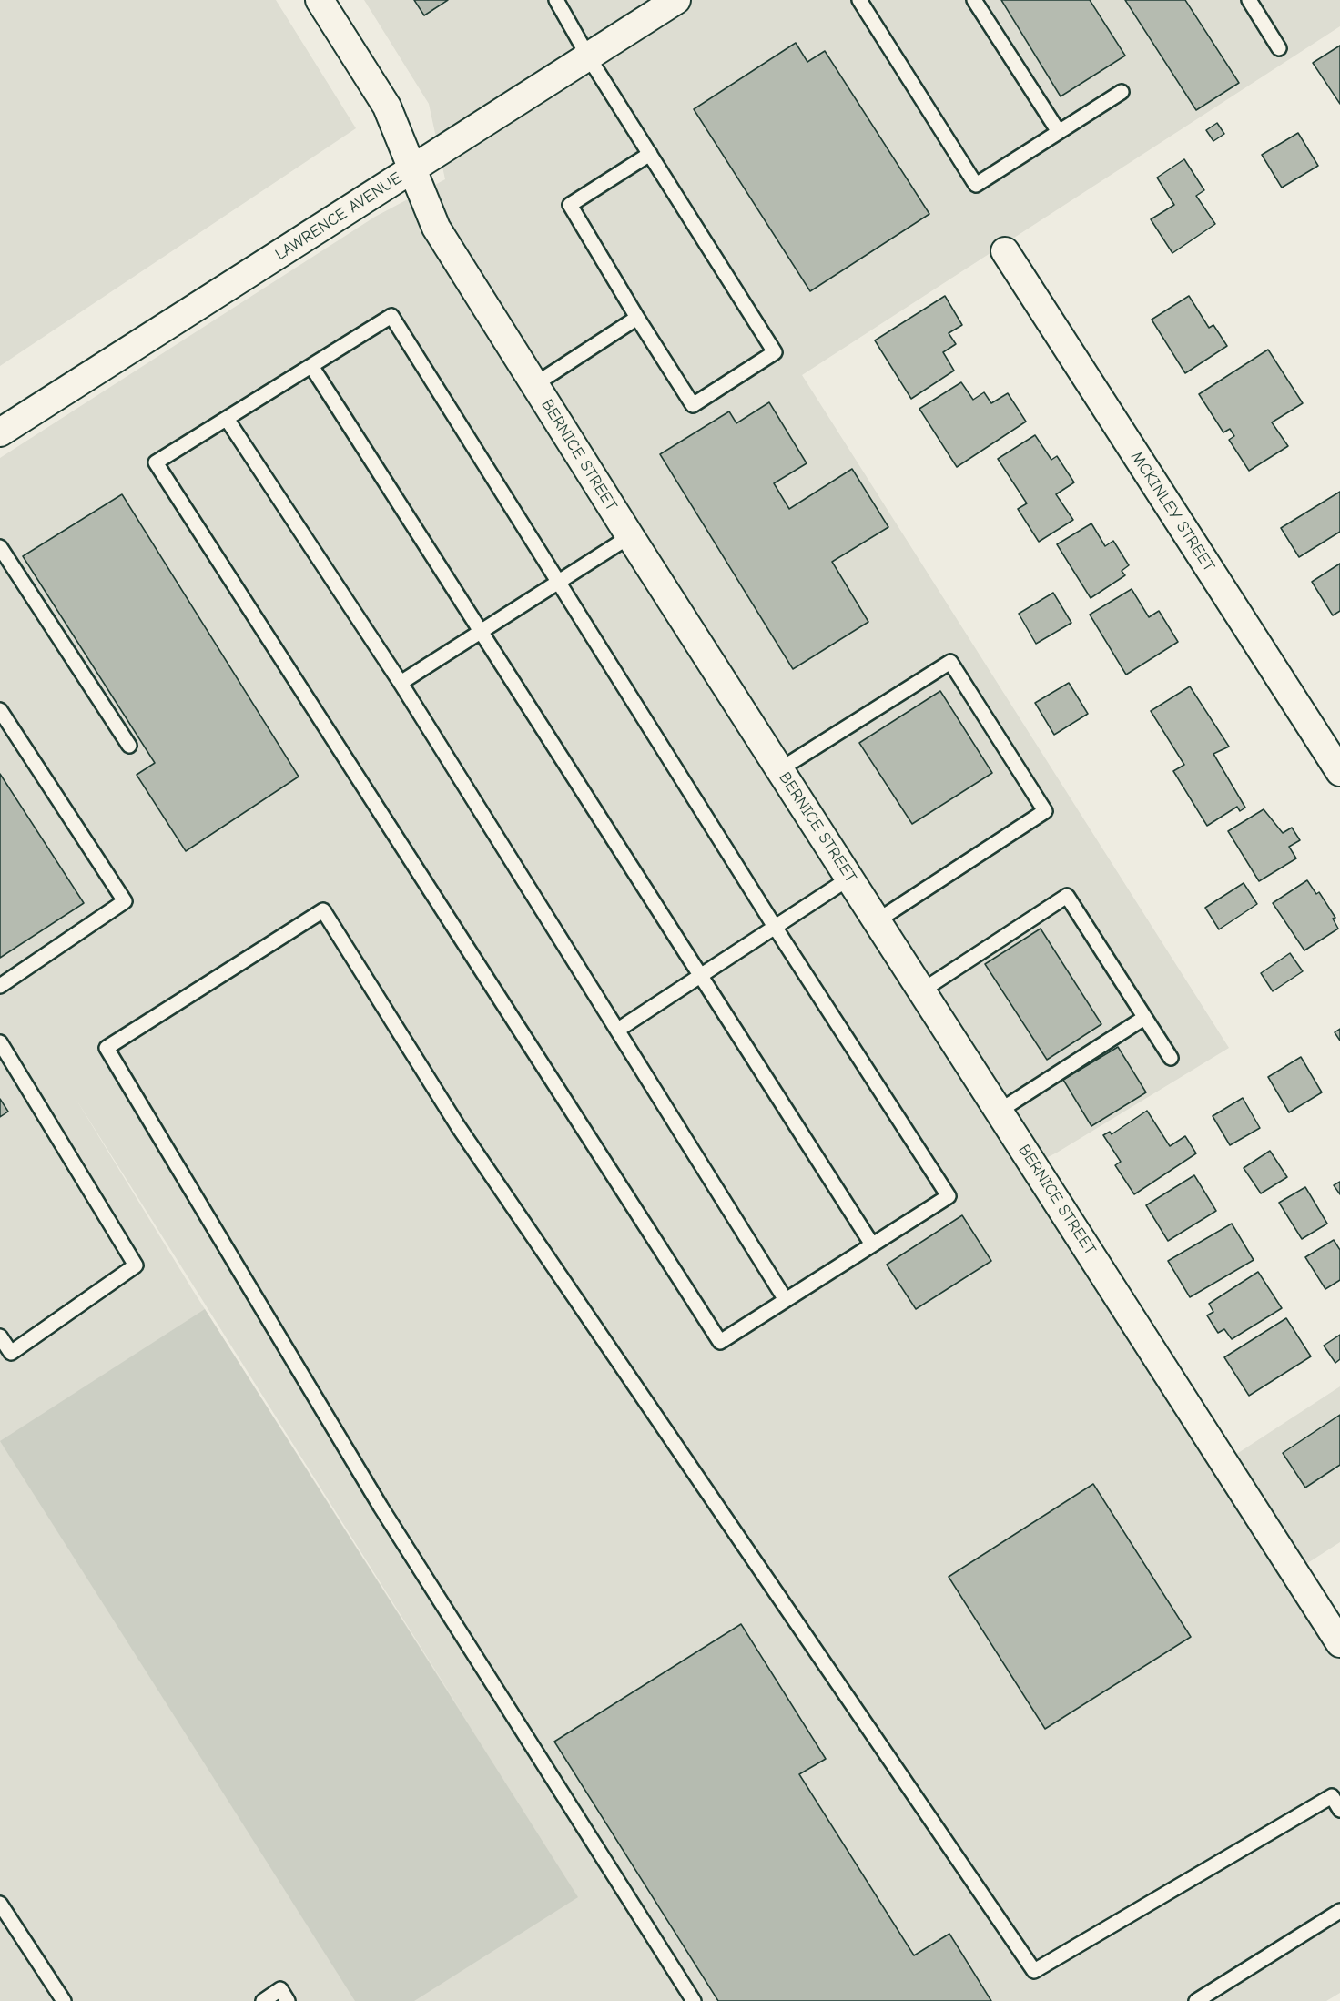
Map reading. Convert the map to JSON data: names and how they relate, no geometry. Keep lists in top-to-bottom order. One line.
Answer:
{"streets":{"street":["LAWRENCE AVENUE","BERNICE STREET","MCKINLEY STREET"]},"crossings":[["LAWRENCE AVENUE","BERNICE STREET"]]}
